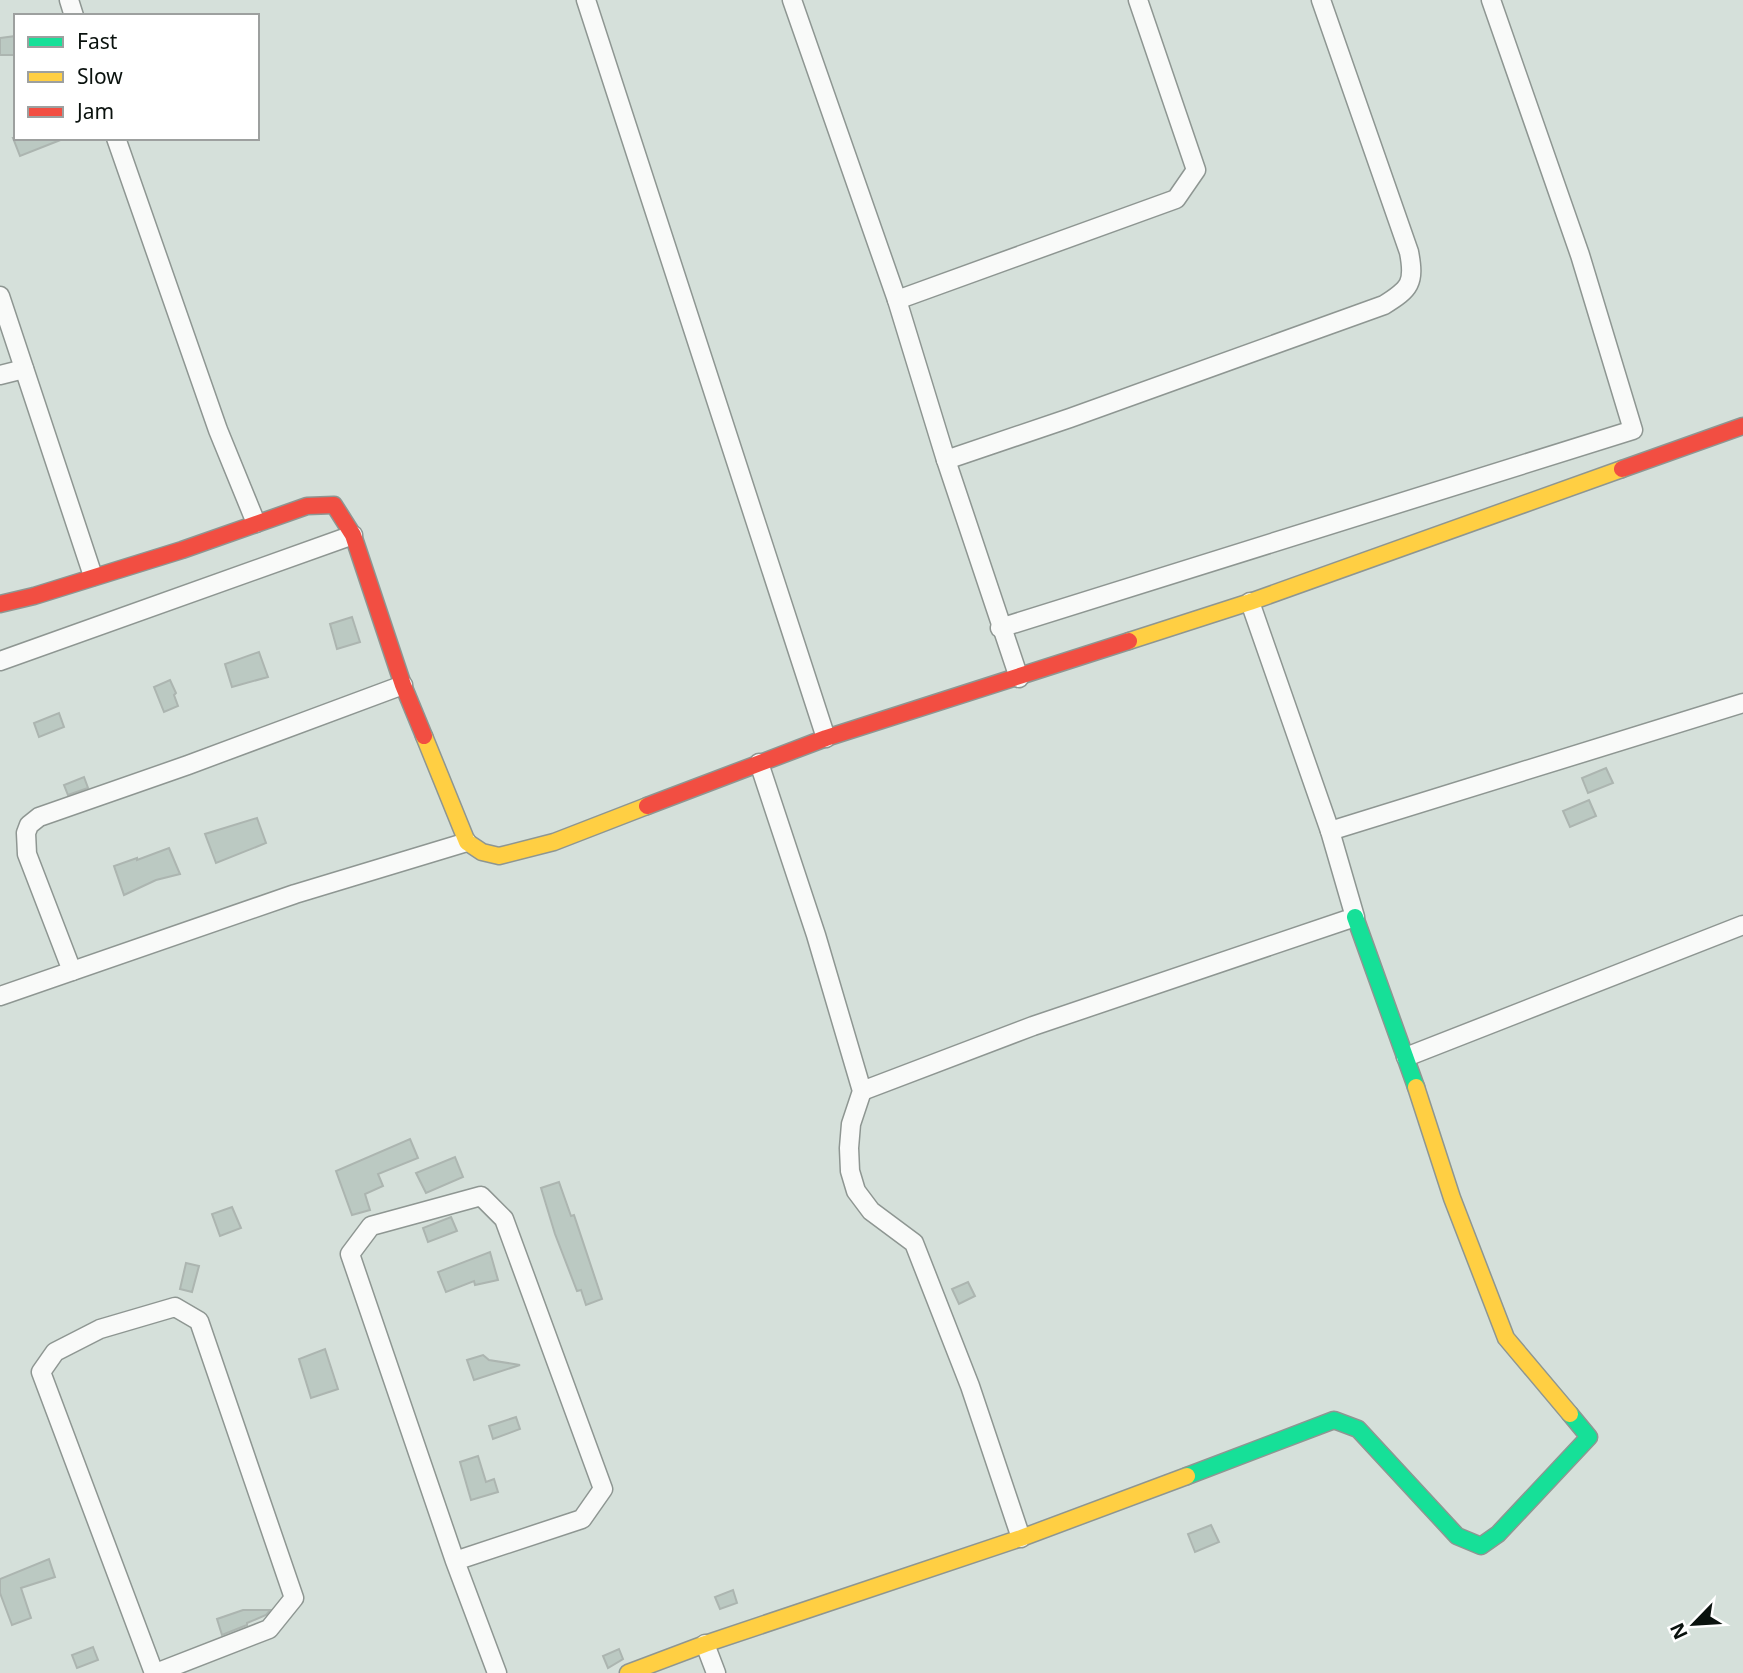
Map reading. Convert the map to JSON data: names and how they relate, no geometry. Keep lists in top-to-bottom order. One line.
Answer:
{"legend":["Fast","Slow","Jam"],"north":"bottom left"}
